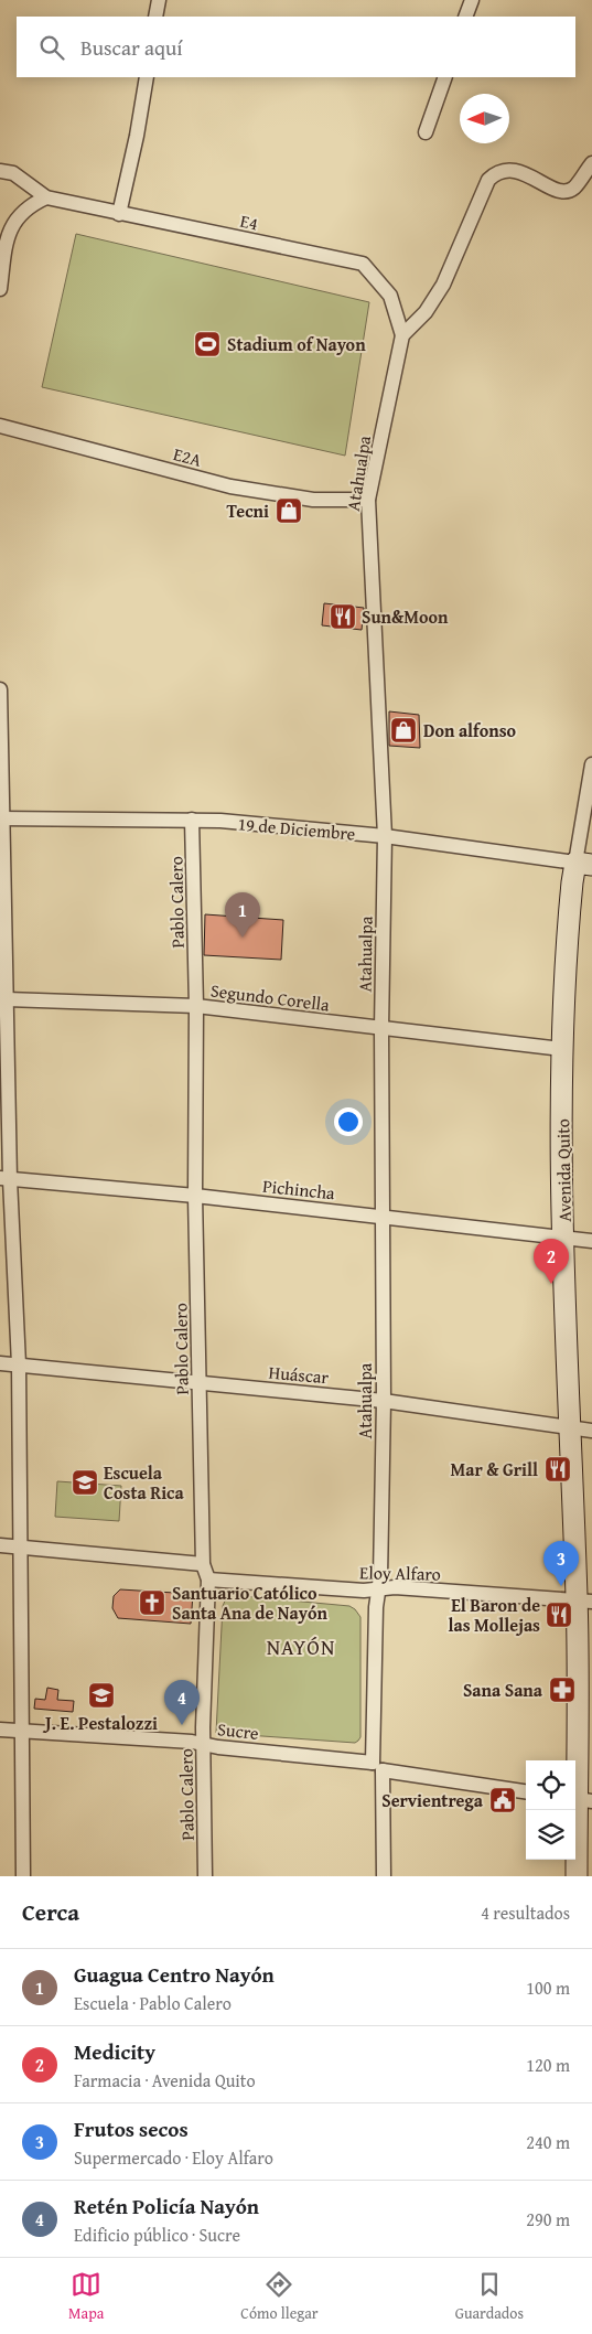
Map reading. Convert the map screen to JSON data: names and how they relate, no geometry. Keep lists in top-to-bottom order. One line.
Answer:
{"streets":{"street":["E4","E2A","Atahualpa","19 de Diciembre","Pablo Calero","Segundo Corella","Avenida Quito","Pichincha","Huáscar","Eloy Alfaro","Sucre"]},"crossings":[["E4","Atahualpa"],["E2A","Atahualpa"],["Atahualpa","19 de Diciembre"],["Atahualpa","Segundo Corella"],["Atahualpa","Pichincha"],["Atahualpa","Huáscar"],["Atahualpa","Eloy Alfaro"],["Atahualpa","Sucre"],["19 de Diciembre","Pablo Calero"],["19 de Diciembre","Avenida Quito"],["Pablo Calero","Segundo Corella"],["Pablo Calero","Pichincha"],["Pablo Calero","Huáscar"],["Pablo Calero","Eloy Alfaro"],["Pablo Calero","Sucre"],["Segundo Corella","Avenida Quito"],["Avenida Quito","Pichincha"],["Avenida Quito","Huáscar"],["Avenida Quito","Eloy Alfaro"]],"districts":["NAYÓN"],"places":{"sports":["Stadium of Nayon"],"shop":["Tecni","Don alfonso"],"restaurant":["Sun&Moon","Mar & Grill","El Baron de las Mollejas"],"school or university":["Escuela Costa Rica","J. E. Pestalozzi"],"church":["Santuario Católico Santa Ana de Nayón"],"pharmacy":["Sana Sana"],"public building":["Servientrega"]},"north":"left","page":{"search":"Buscar aquí","pins":["1","2","3","4"],"heading":["Cerca","4 resultados"],"list":[{"mark":"1","name":"Guagua Centro Nayón","note":"Escuela · Pablo Calero","value":"100 m"},{"mark":"2","name":"Medicity","note":"Farmacia · Avenida Quito","value":"120 m"},{"mark":"3","name":"Frutos secos","note":"Supermercado · Eloy Alfaro","value":"240 m"},{"mark":"4","name":"Retén Policía Nayón","note":"Edificio público · Sucre","value":"290 m"}],"nav":["Mapa","Cómo llegar","Guardados"]}}
